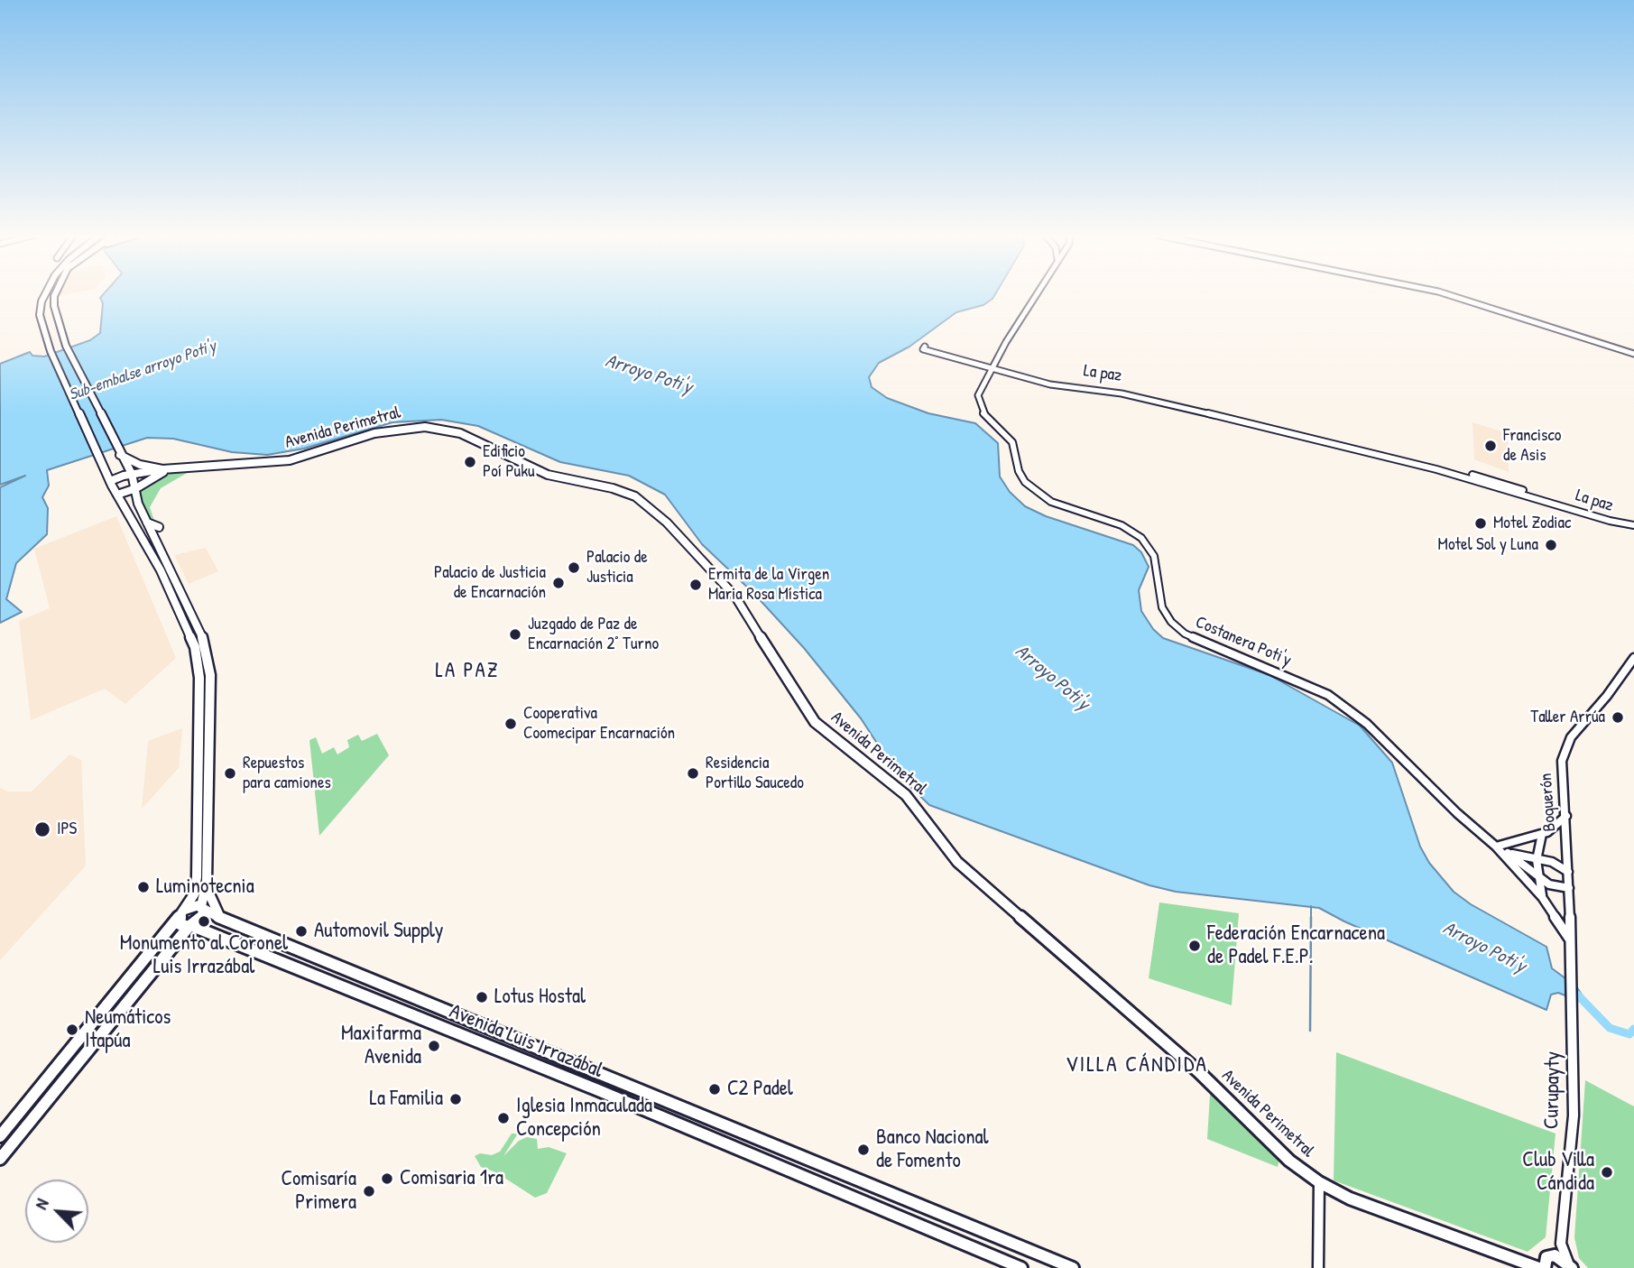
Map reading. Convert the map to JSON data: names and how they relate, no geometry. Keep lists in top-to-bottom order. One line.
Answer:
{"streets":{"main road":["Avenida Perimetral","Avenida Luis Irrazábal"],"street":["La paz","Costanera Poti'y","Boquerón","Curupayty"]},"crossings":[["La paz","Costanera Poti'y"],["Avenida Perimetral","Curupayty"],["Boquerón","Curupayty"]],"districts":["LA PAZ","VILLA CÁNDIDA"],"water":["Sub-embalse arroyo Poti'y","Arroyo Poti'y"],"places":["Francisco de Asis","Edificio Poí Puku","Motel Zodiac","Motel Sol y Luna","Palacio de Justicia","Palacio de Justicia de Encarnación","Ermita de la Virgen Maria Rosa Mística","Juzgado de Paz de Encarnación 2° Turno","Taller Arrúa","Cooperativa Coomecipar Encarnación","Repuestos para camiones","Residencia Portillo Saucedo","IPS","Luminotecnia","Monumento al Coronel Luis Irrazábal","Automovil Supply","Federación Encarnacena de Padel F.E.P.","Lotus Hostal","Neumáticos Itapúa","Maxifarma Avenida","C2 Padel","La Familia","Iglesia Inmaculada Concepción","Banco Nacional de Fomento","Club Villa Cándida","Comisaria 1ra","Comisaría Primera"],"north":"top left"}
